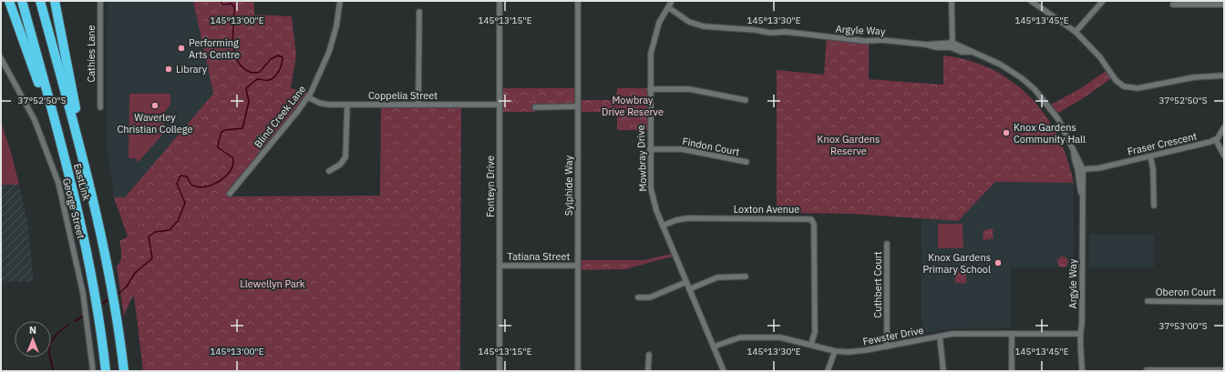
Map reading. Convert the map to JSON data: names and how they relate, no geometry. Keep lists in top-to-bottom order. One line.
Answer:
{"streets":{"highway":["EastLink"],"street":["Argyle Way","Cathies Lane","Coppelia Street","Blind Creek Lane","Fraser Crescent","Findon Court","Mowbray Drive","Sylphide Way","Fonteyn Drive","George Street","Loxton Avenue","Tatiana Street","Cuthbert Court","Oberon Court","Fewster Drive"]},"crossings":[["Argyle Way","Fraser Crescent"],["Argyle Way","Mowbray Drive"],["Argyle Way","Fewster Drive"],["Coppelia Street","Blind Creek Lane"],["Coppelia Street","Fonteyn Drive"],["Findon Court","Mowbray Drive"],["Mowbray Drive","Loxton Avenue"],["Mowbray Drive","Fewster Drive"],["Sylphide Way","Tatiana Street"],["Fonteyn Drive","Tatiana Street"],["Loxton Avenue","Fewster Drive"],["Cuthbert Court","Fewster Drive"]],"parks":["Mowbray Drive Reserve","Knox Gardens Reserve","Llewellyn Park"],"places":["Performing Arts Centre","Library","Waverley Christian College","Knox Gardens Community Hall","Knox Gardens Primary School"],"north":"top","coordinates":["145°13'00\"E","145°13'15\"E","145°13'30\"E","145°13'45\"E","37°52'50\"S","37°53'00\"S"]}
